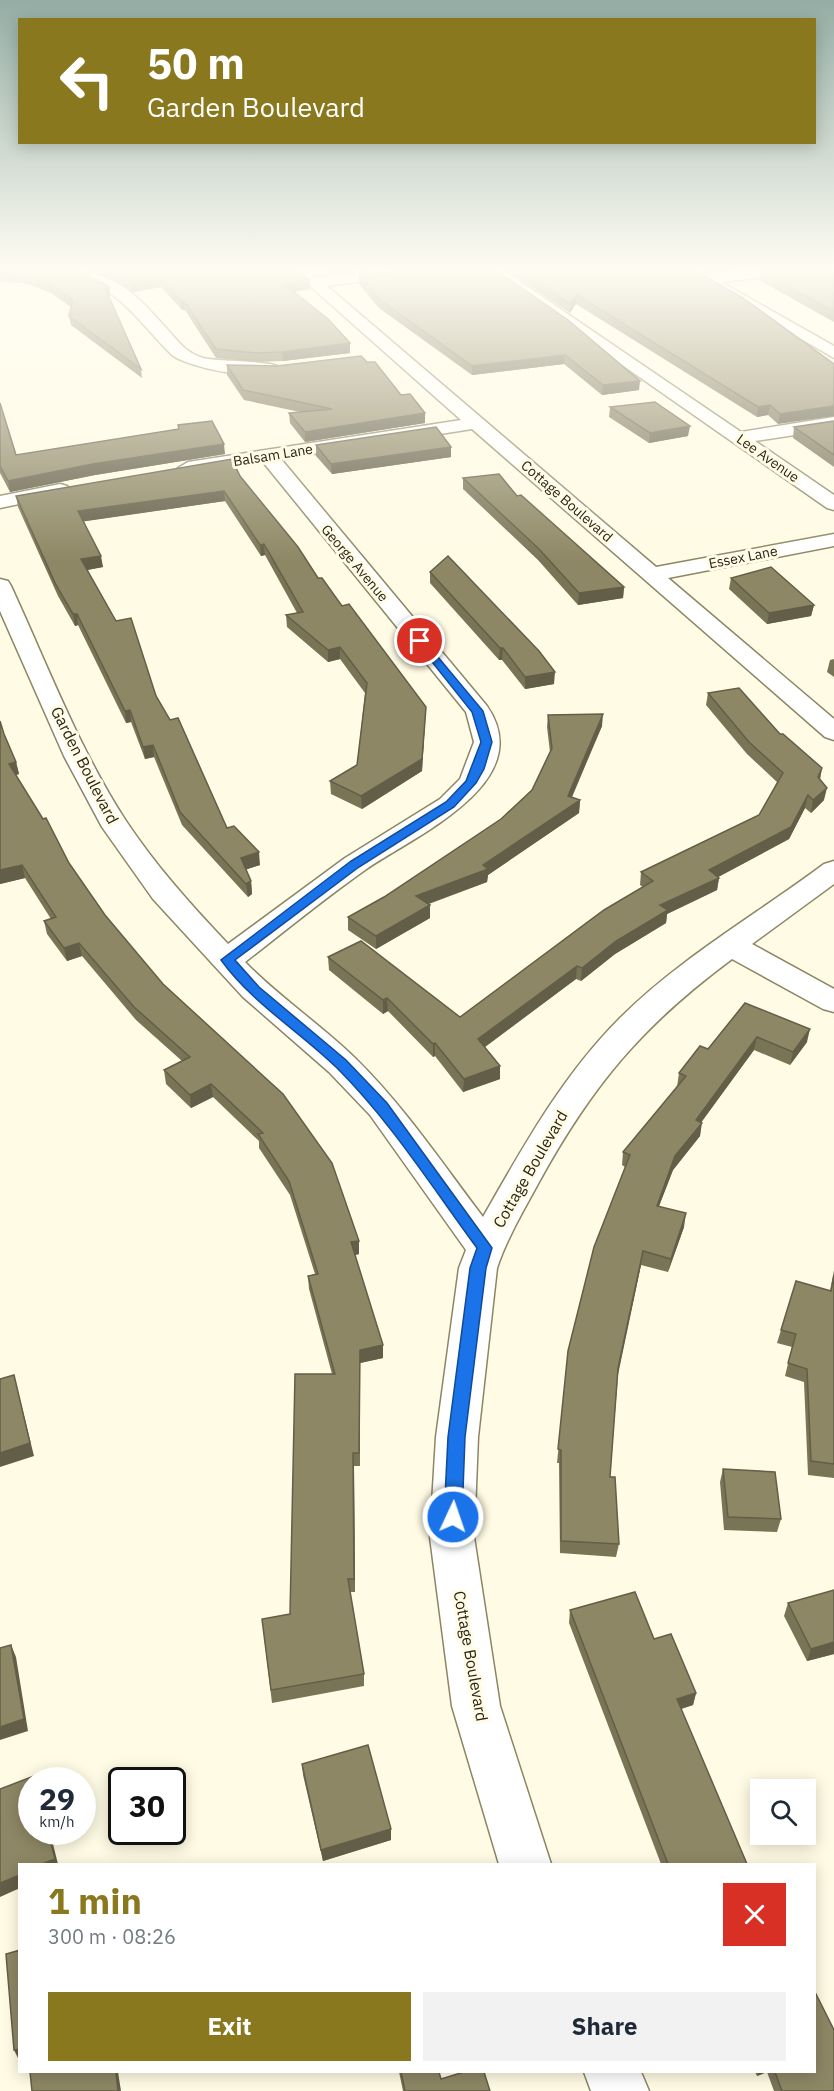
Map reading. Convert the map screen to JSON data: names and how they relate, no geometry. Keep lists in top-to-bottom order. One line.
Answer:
{"streets":{"street":["Balsam Lane","Lee Avenue","Cottage Boulevard","Essex Lane","George Avenue","Garden Boulevard"]},"crossings":[["Balsam Lane","Cottage Boulevard"],["Balsam Lane","George Avenue"],["Cottage Boulevard","Essex Lane"],["Cottage Boulevard","Garden Boulevard"],["George Avenue","Garden Boulevard"]],"page":{"turn":["50 m","Garden Boulevard"],"speed":"29 km/h","limit":"30","heading":["1 min","300 m · 08:26"],"buttons":["Exit","Share"]}}
